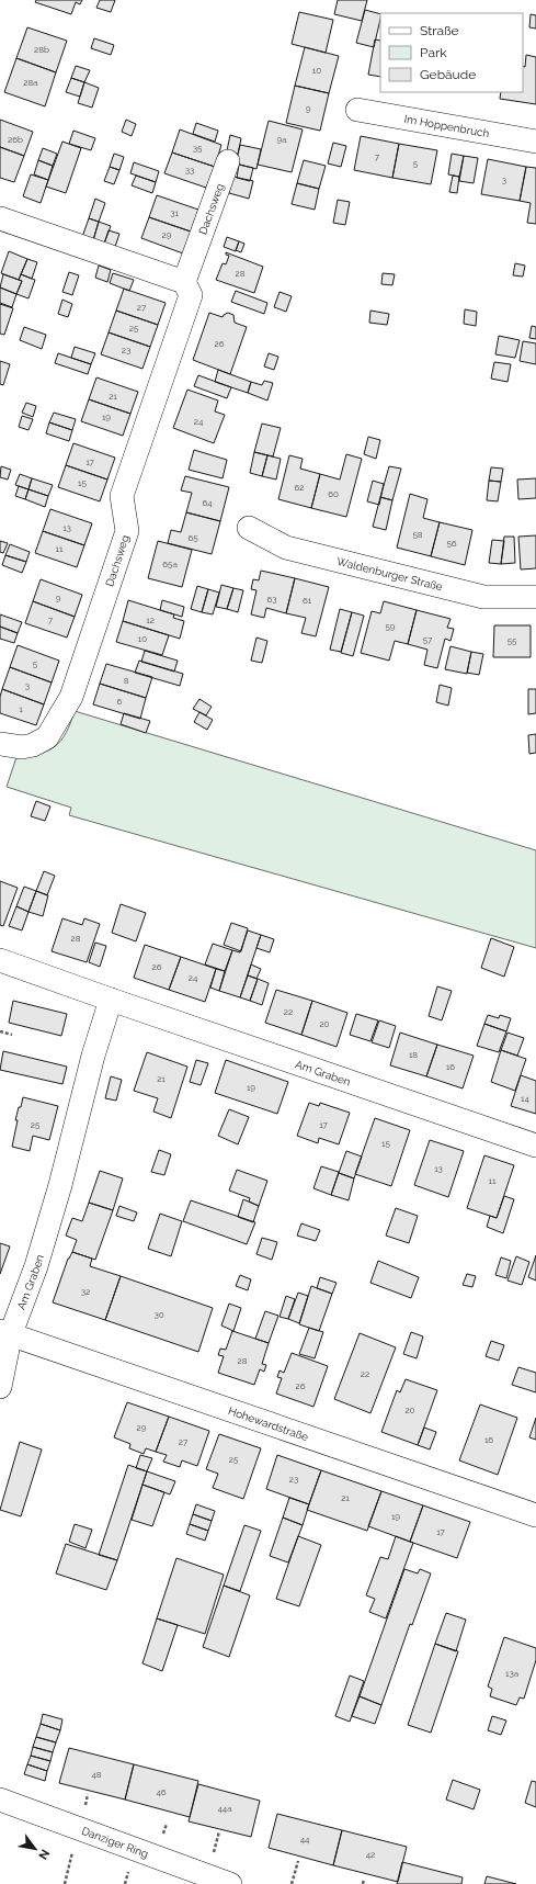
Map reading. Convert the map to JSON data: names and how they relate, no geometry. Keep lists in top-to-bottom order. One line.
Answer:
{"streets":{"street":["Im Hoppenbruch","Dachsweg","Waldenburger Straße","Am Graben","Hohewardstraße","Danziger Ring"]},"crossings":[["Am Graben","Hohewardstraße"]],"house_numbers":["28b","10","28a","9","26b","9a","35","7","5","33","3","31","29","28","27","25","26","23","21","19","24","17","15","62","60","64","13","58","65","56","11","65a","9","63","61","7","12","59","10","57","55","5","8","3","6","1","28","26","24","22","20","18","16","21","19","14","25","17","15","13","11","32","30","28","22","26","20","29","16","27","25","23","21","19","17","13a","48","46","44a","44","42"],"legend":["Straße","Park","Gebäude"],"north":"bottom right"}
